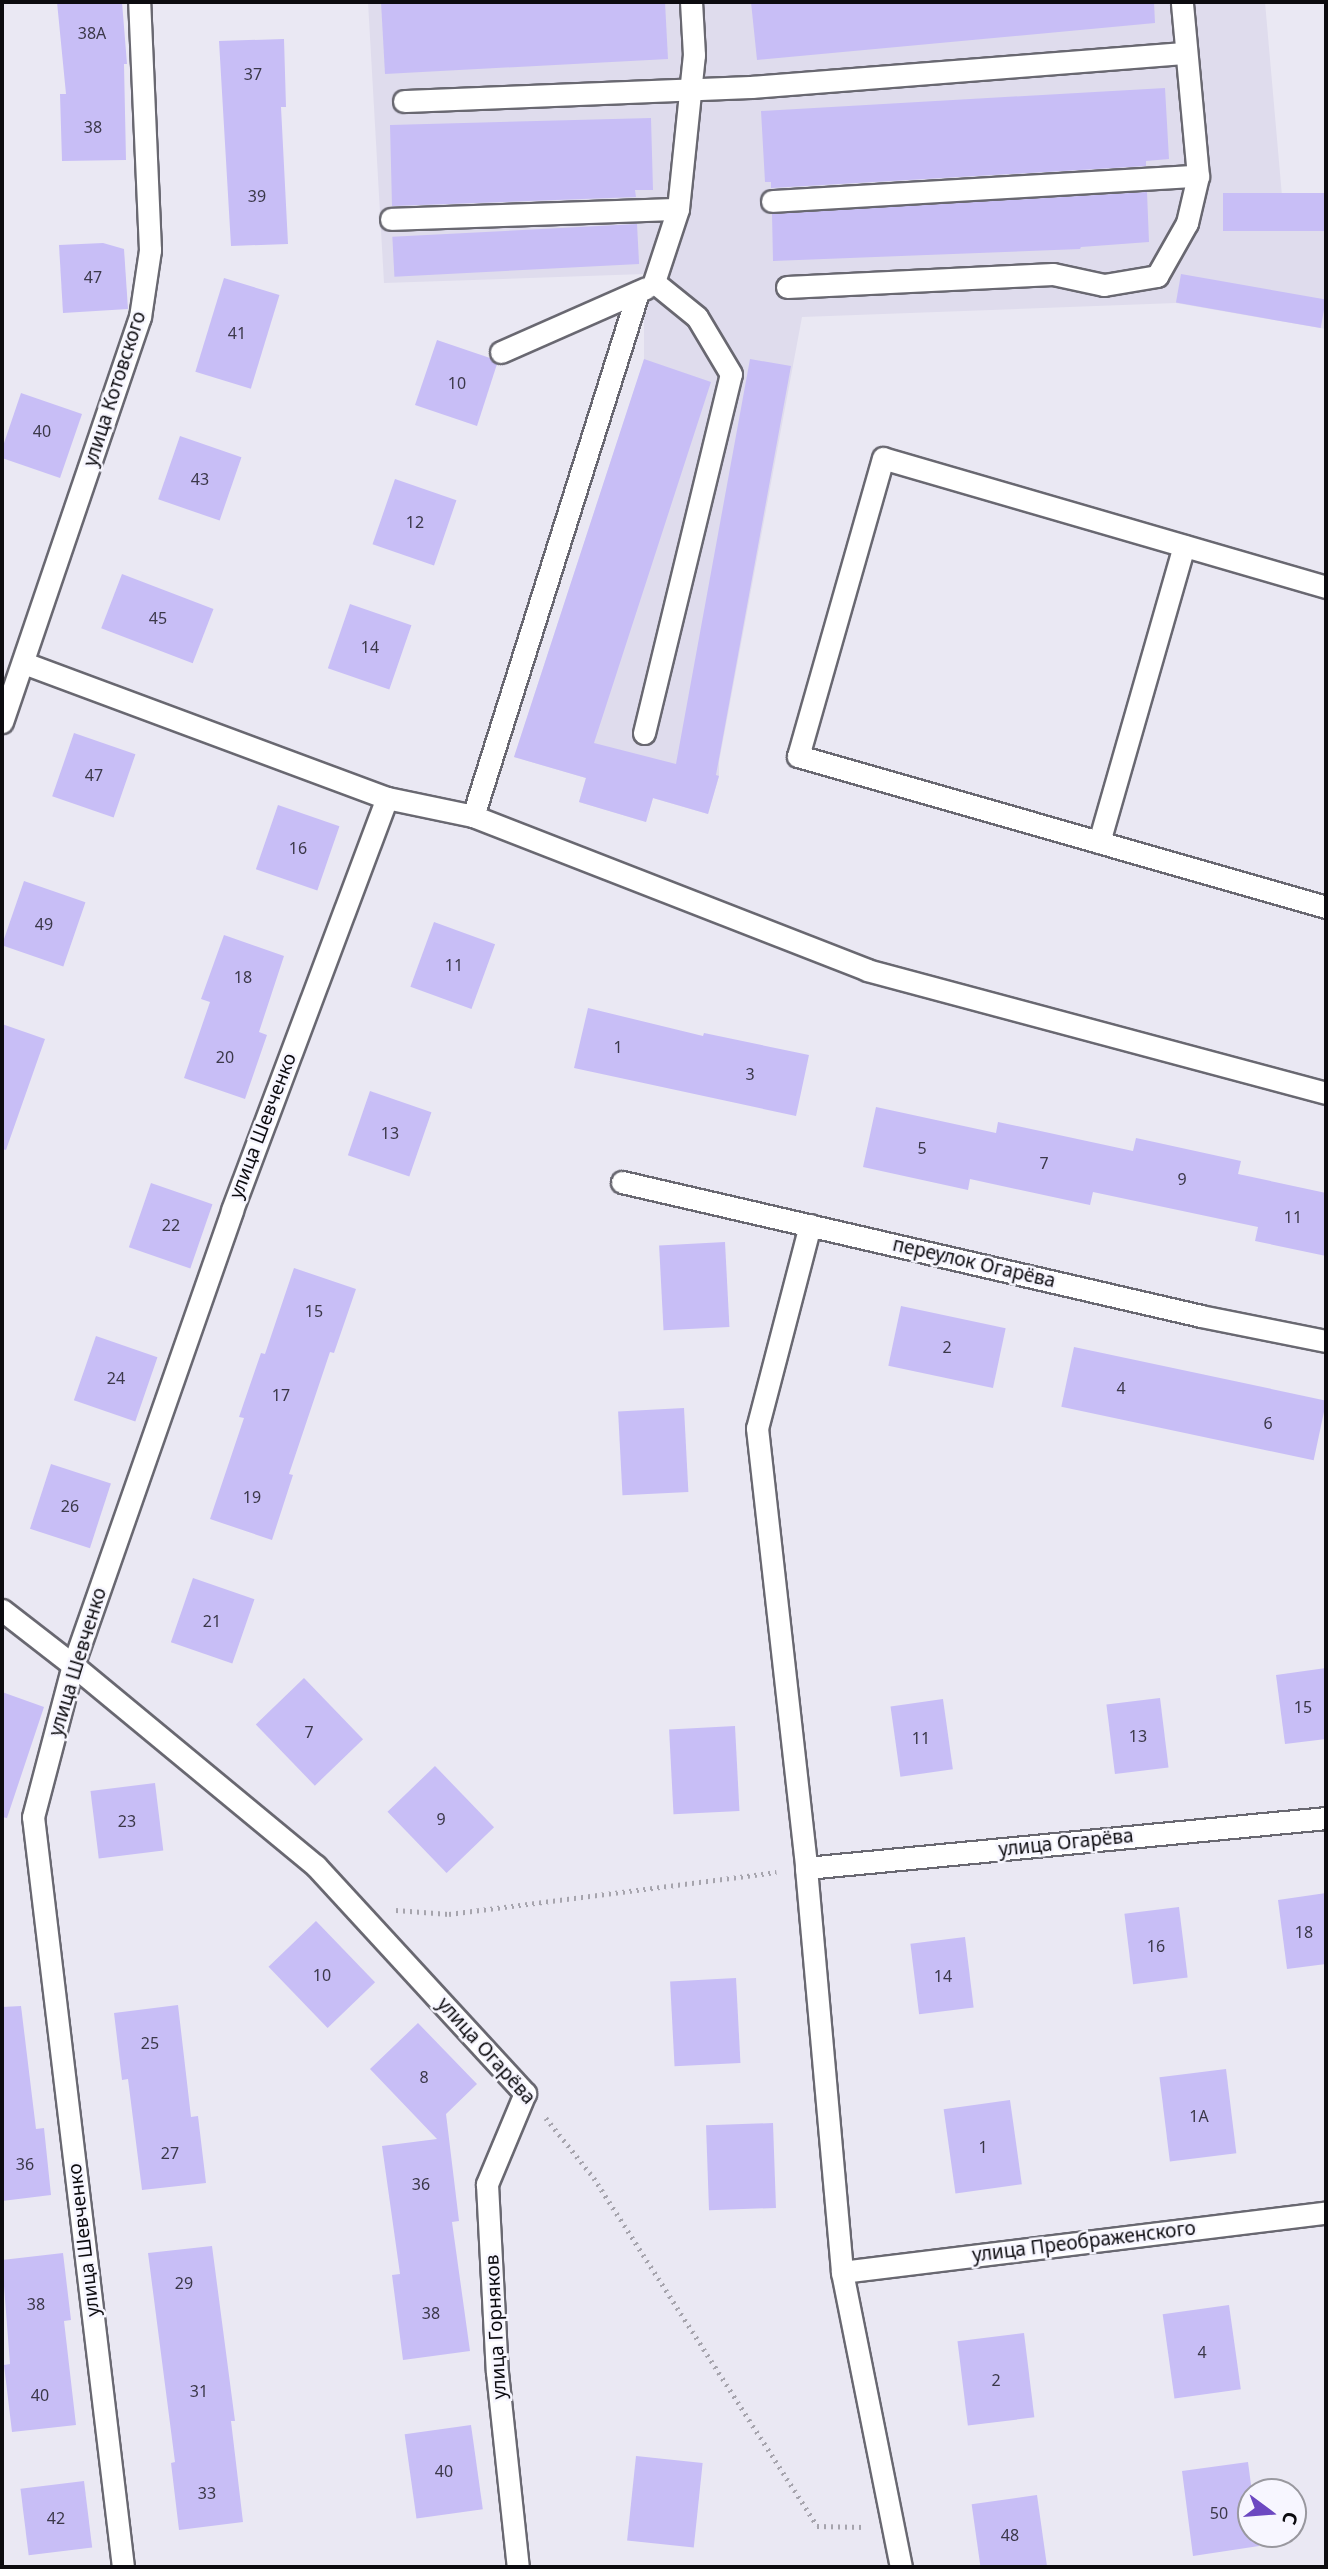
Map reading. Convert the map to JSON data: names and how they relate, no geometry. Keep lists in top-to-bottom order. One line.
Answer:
{"streets":{"lane":["улица Котовского","улица Шевченко","переулок Огарёва","улица Огарёва","улица Преображенского","улица Горняков"]},"crossings":[["улица Шевченко","улица Огарёва"],["улица Огарёва","улица Горняков"]],"house_numbers":["38А","37","38","39","47","41","10","40","43","12","45","14","47","16","49","11","18","1","20","3","13","5","7","9","11","22","15","2","24","4","17","6","19","26","21","15","7","13","11","9","23","18","16","10","14","25","8","1А","1","27","36","36","29","38","38","4","2","31","40","40","33","50","42","48"],"north":"right"}
